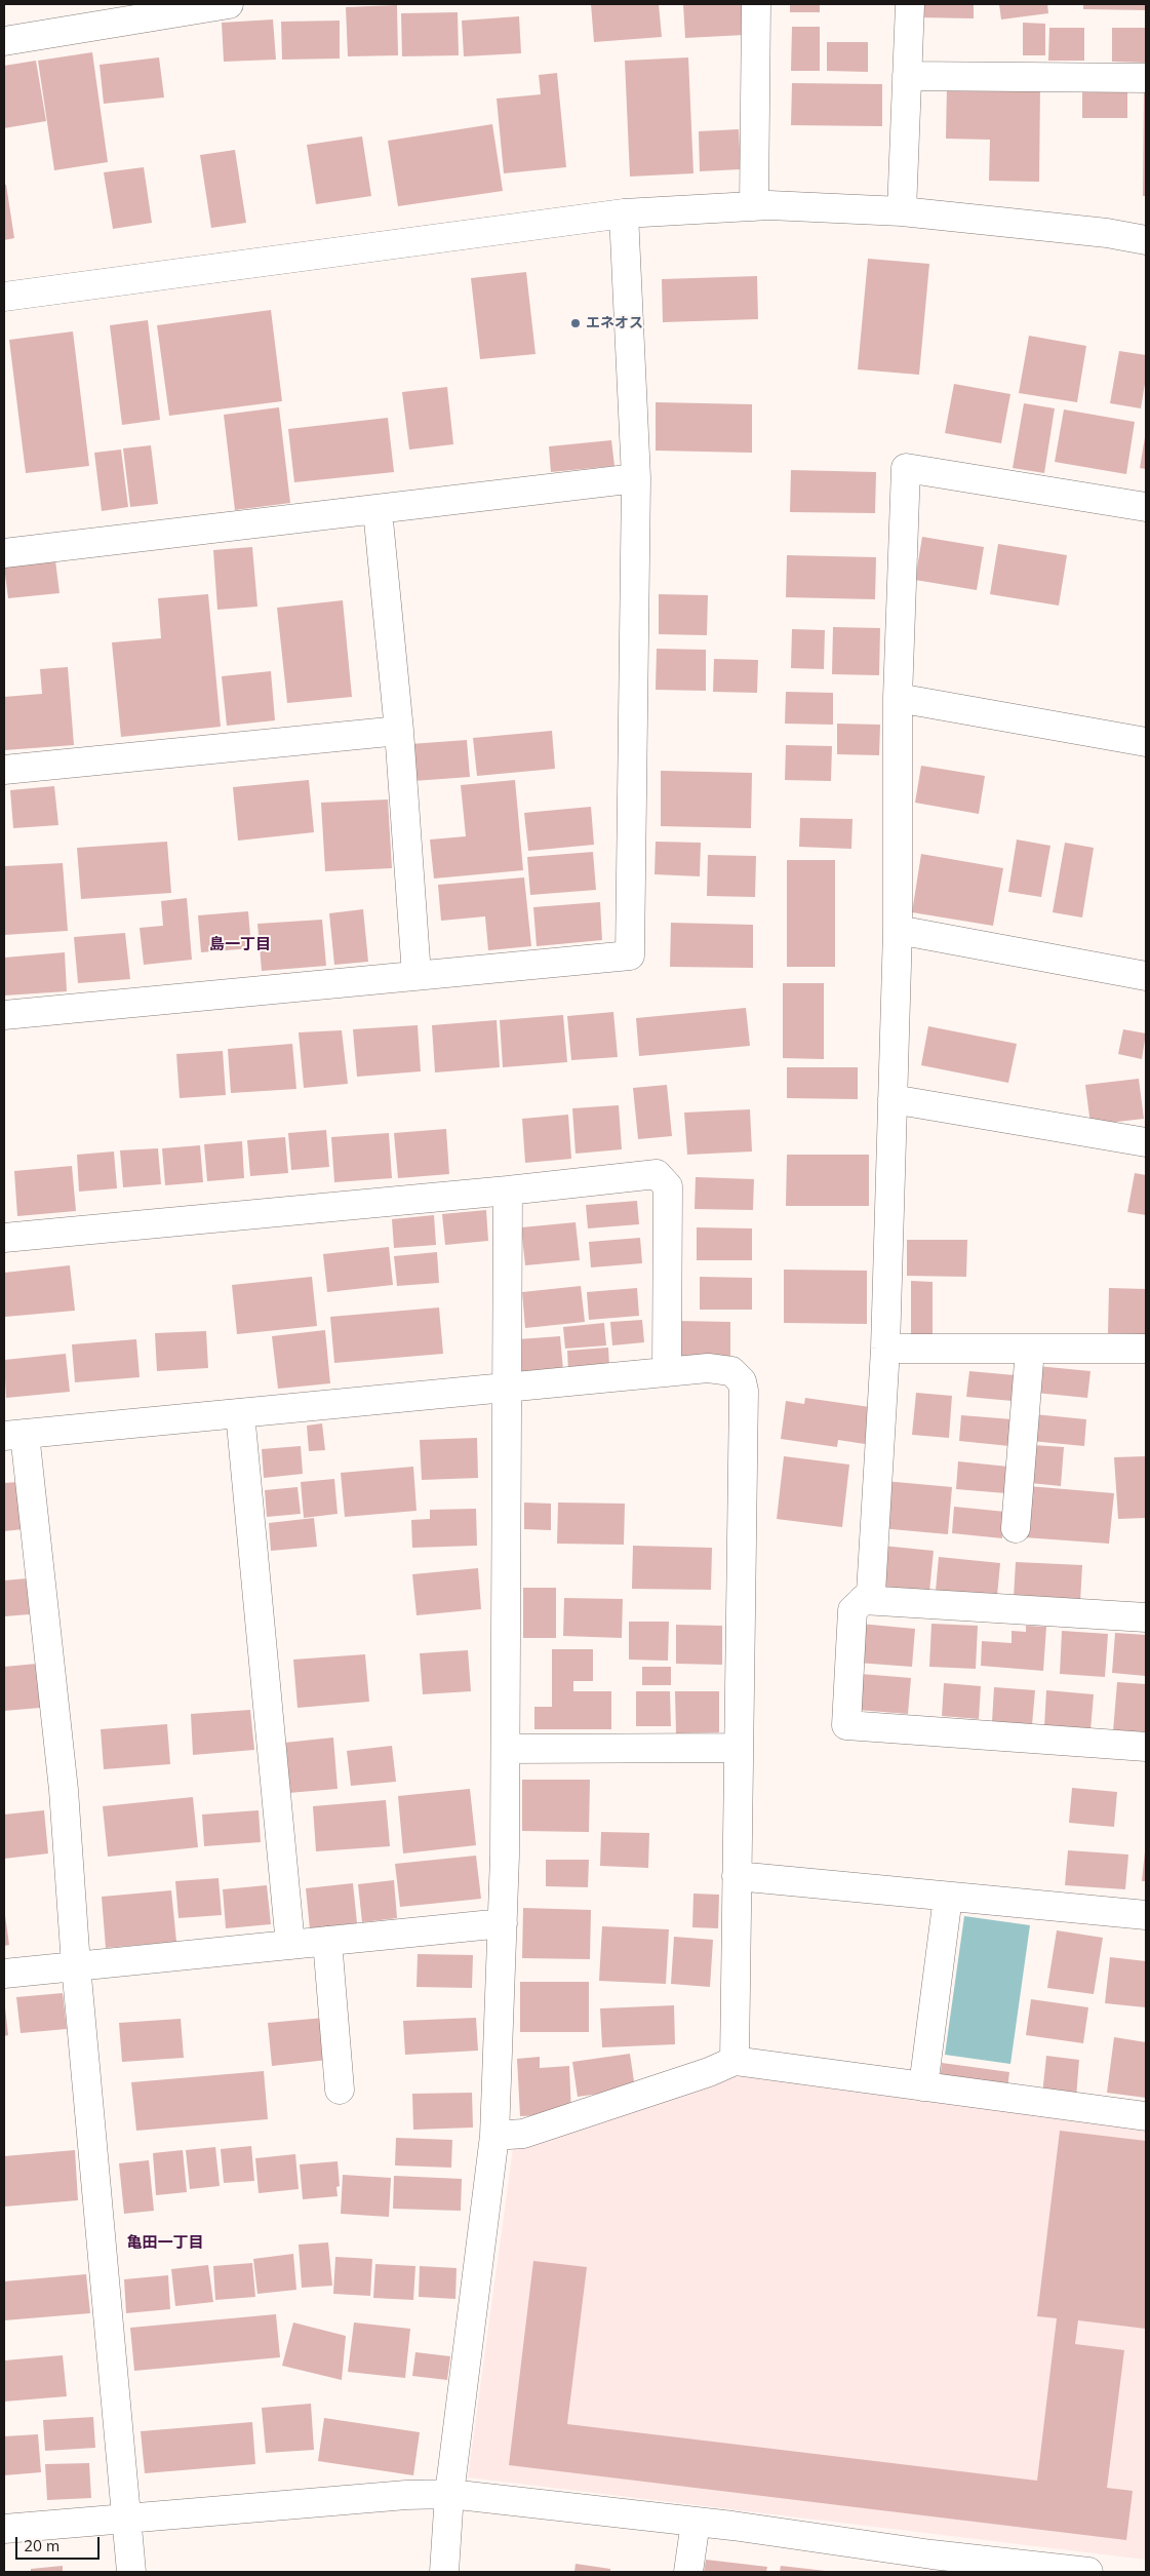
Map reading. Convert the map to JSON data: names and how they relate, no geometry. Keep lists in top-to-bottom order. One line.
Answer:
{"districts":["島一丁目","亀田一丁目"],"places":["エネオス"],"scale_bar":"20 m"}
